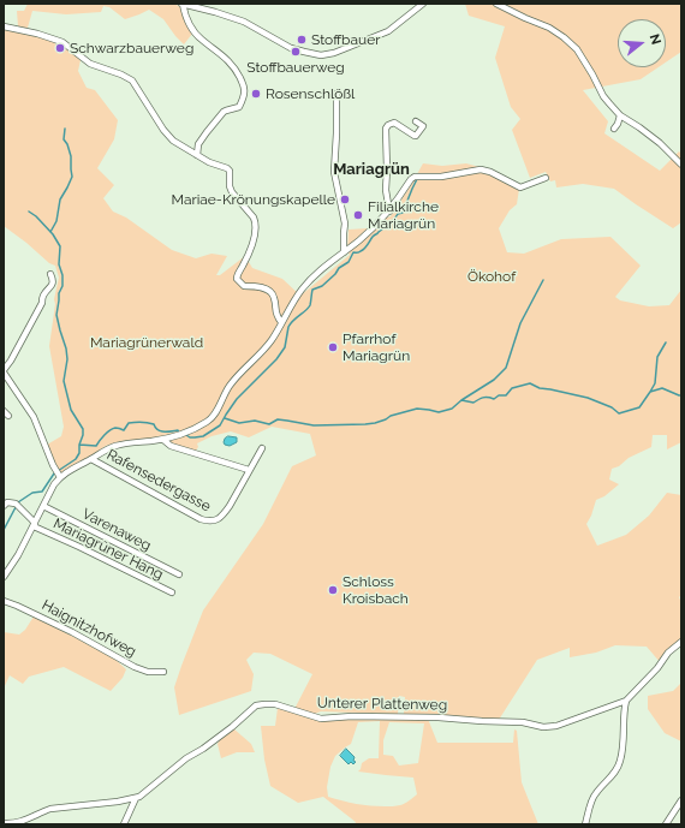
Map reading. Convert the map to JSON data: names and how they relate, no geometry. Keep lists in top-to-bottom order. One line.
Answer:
{"streets":{"street":["Rafensedergasse","Varenaweg","Mariagrüner Hang","Haignitzhofweg","Unterer Plattenweg"]},"districts":["Mariagrün"],"parks":["Ökohof","Mariagrünerwald"],"places":["Stoffbauer","Schwarzbauerweg","Stoffbauerweg","Rosenschlößl","Mariae-Krönungskapelle","Filialkirche Mariagrün","Pfarrhof Mariagrün","Schloss Kroisbach"],"north":"right"}
